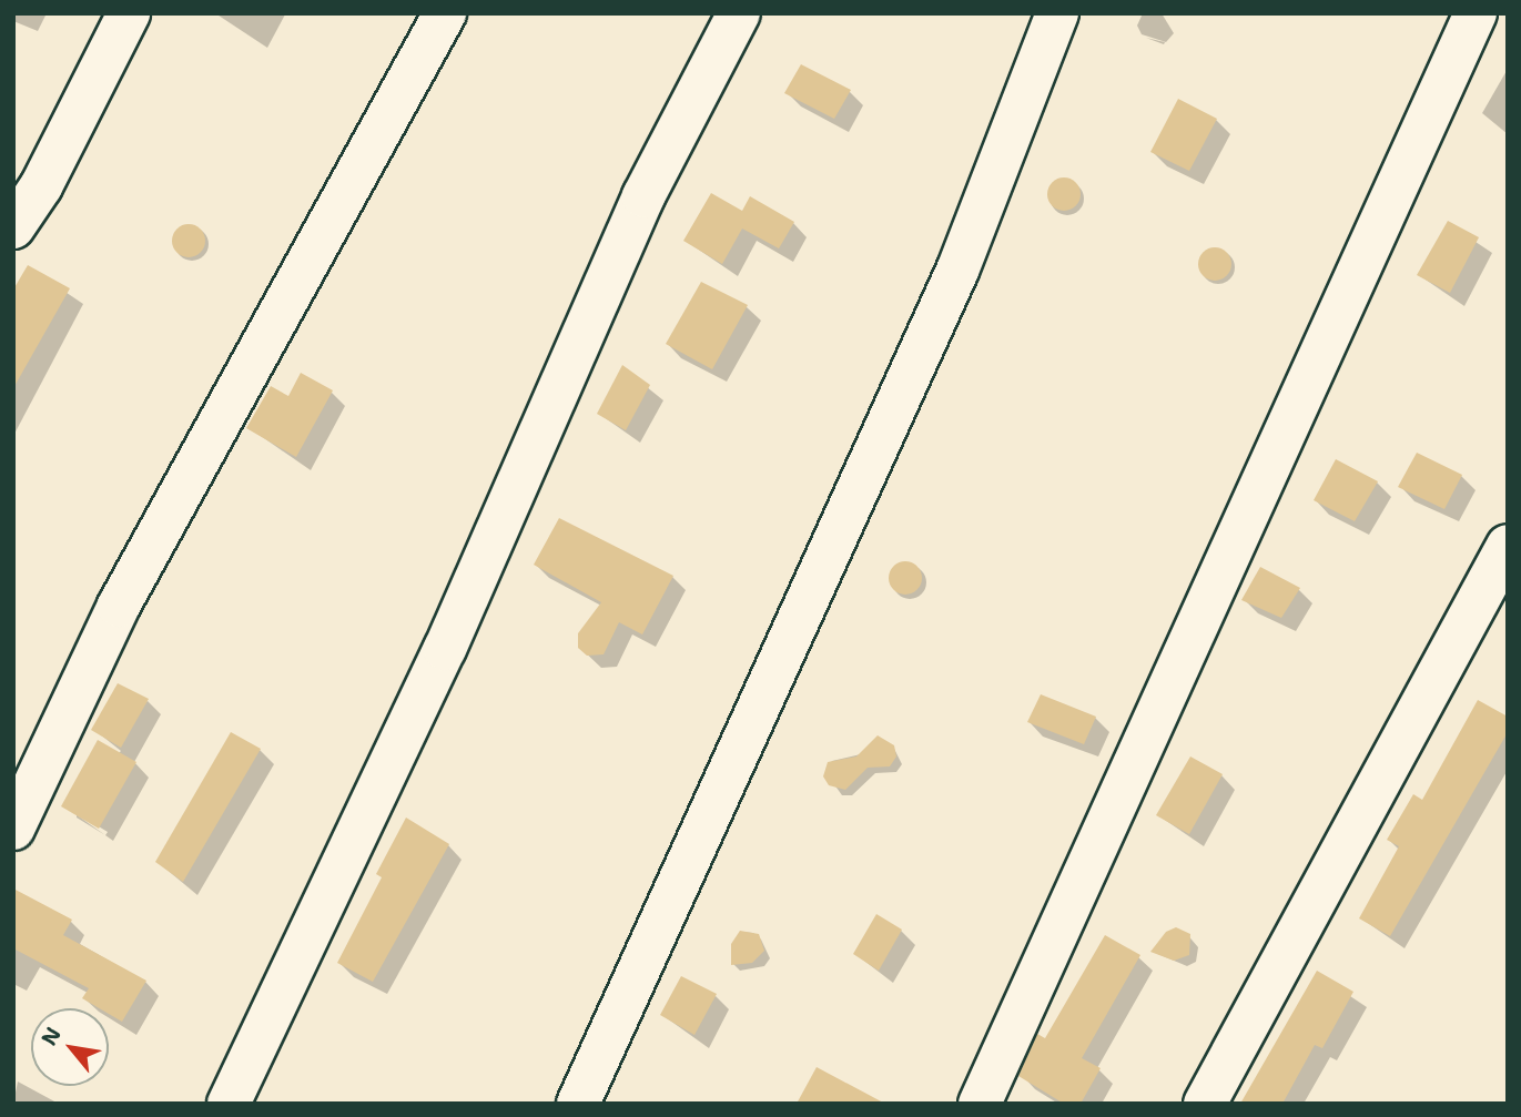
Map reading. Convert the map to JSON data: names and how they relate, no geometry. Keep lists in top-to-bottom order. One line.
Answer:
{"north":"top left"}
